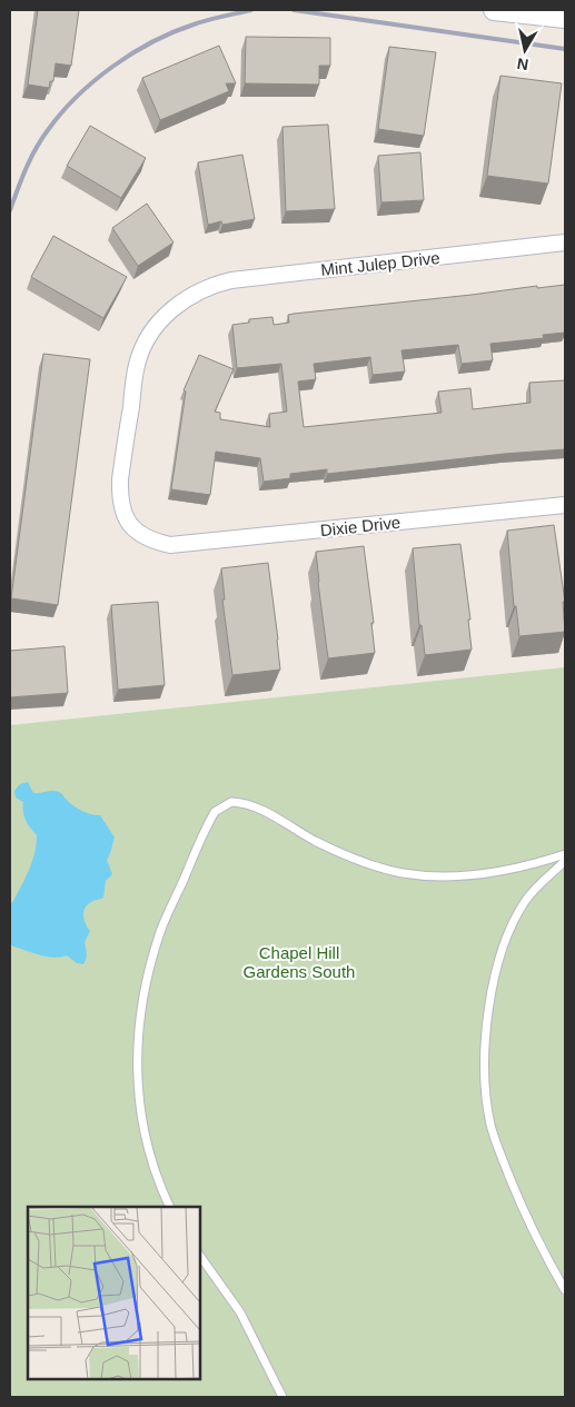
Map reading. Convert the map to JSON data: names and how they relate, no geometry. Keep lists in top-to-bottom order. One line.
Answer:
{"streets":{"street":["Mint Julep Drive","Dixie Drive"]},"crossings":[["Mint Julep Drive","Dixie Drive"]],"parks":["Chapel Hill Gardens South"],"north":"bottom"}
